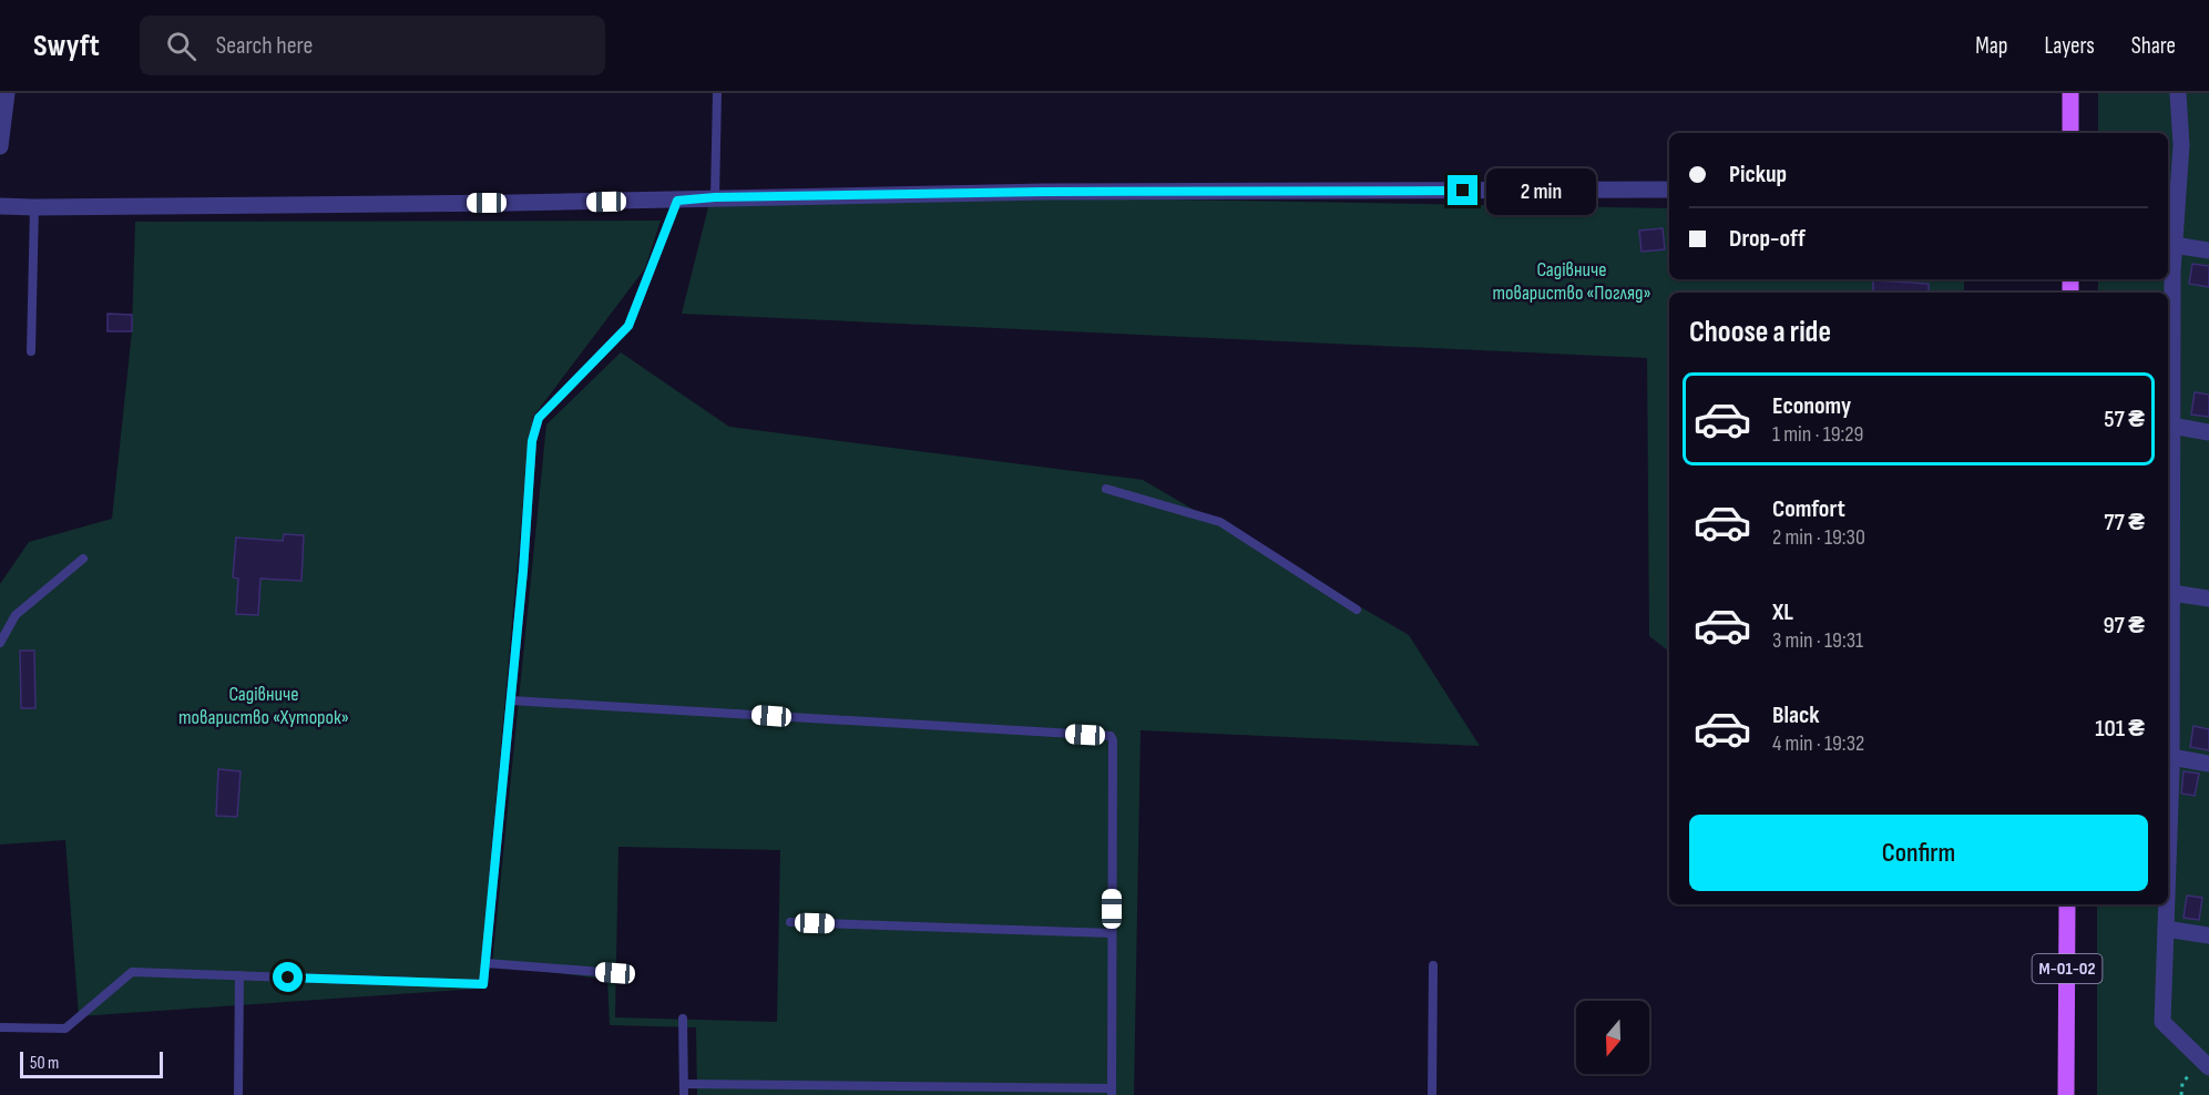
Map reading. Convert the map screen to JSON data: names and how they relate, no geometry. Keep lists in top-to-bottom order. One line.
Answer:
{"streets":{"main road":["М-01-02"]},"parks":["Садівниче товариство «Погляд»","Садівниче товариство «Хуторок»"],"scale_bar":"50 m","north":"bottom","page":{"header":"Swyft","search":"Search here","nav":["Map","Layers","Share"],"banner":["Pickup","Drop-off"],"bubble":"2 min","heading":"Choose a ride","list":[{"name":"Economy","note":"1 min · 19:29","value":"57 ₴"},{"name":"Comfort","note":"2 min · 19:30","value":"77 ₴"},{"name":"XL","note":"3 min · 19:31","value":"97 ₴"},{"name":"Black","note":"4 min · 19:32","value":"101 ₴"}],"buttons":"Confirm","scale":"50 m"}}
